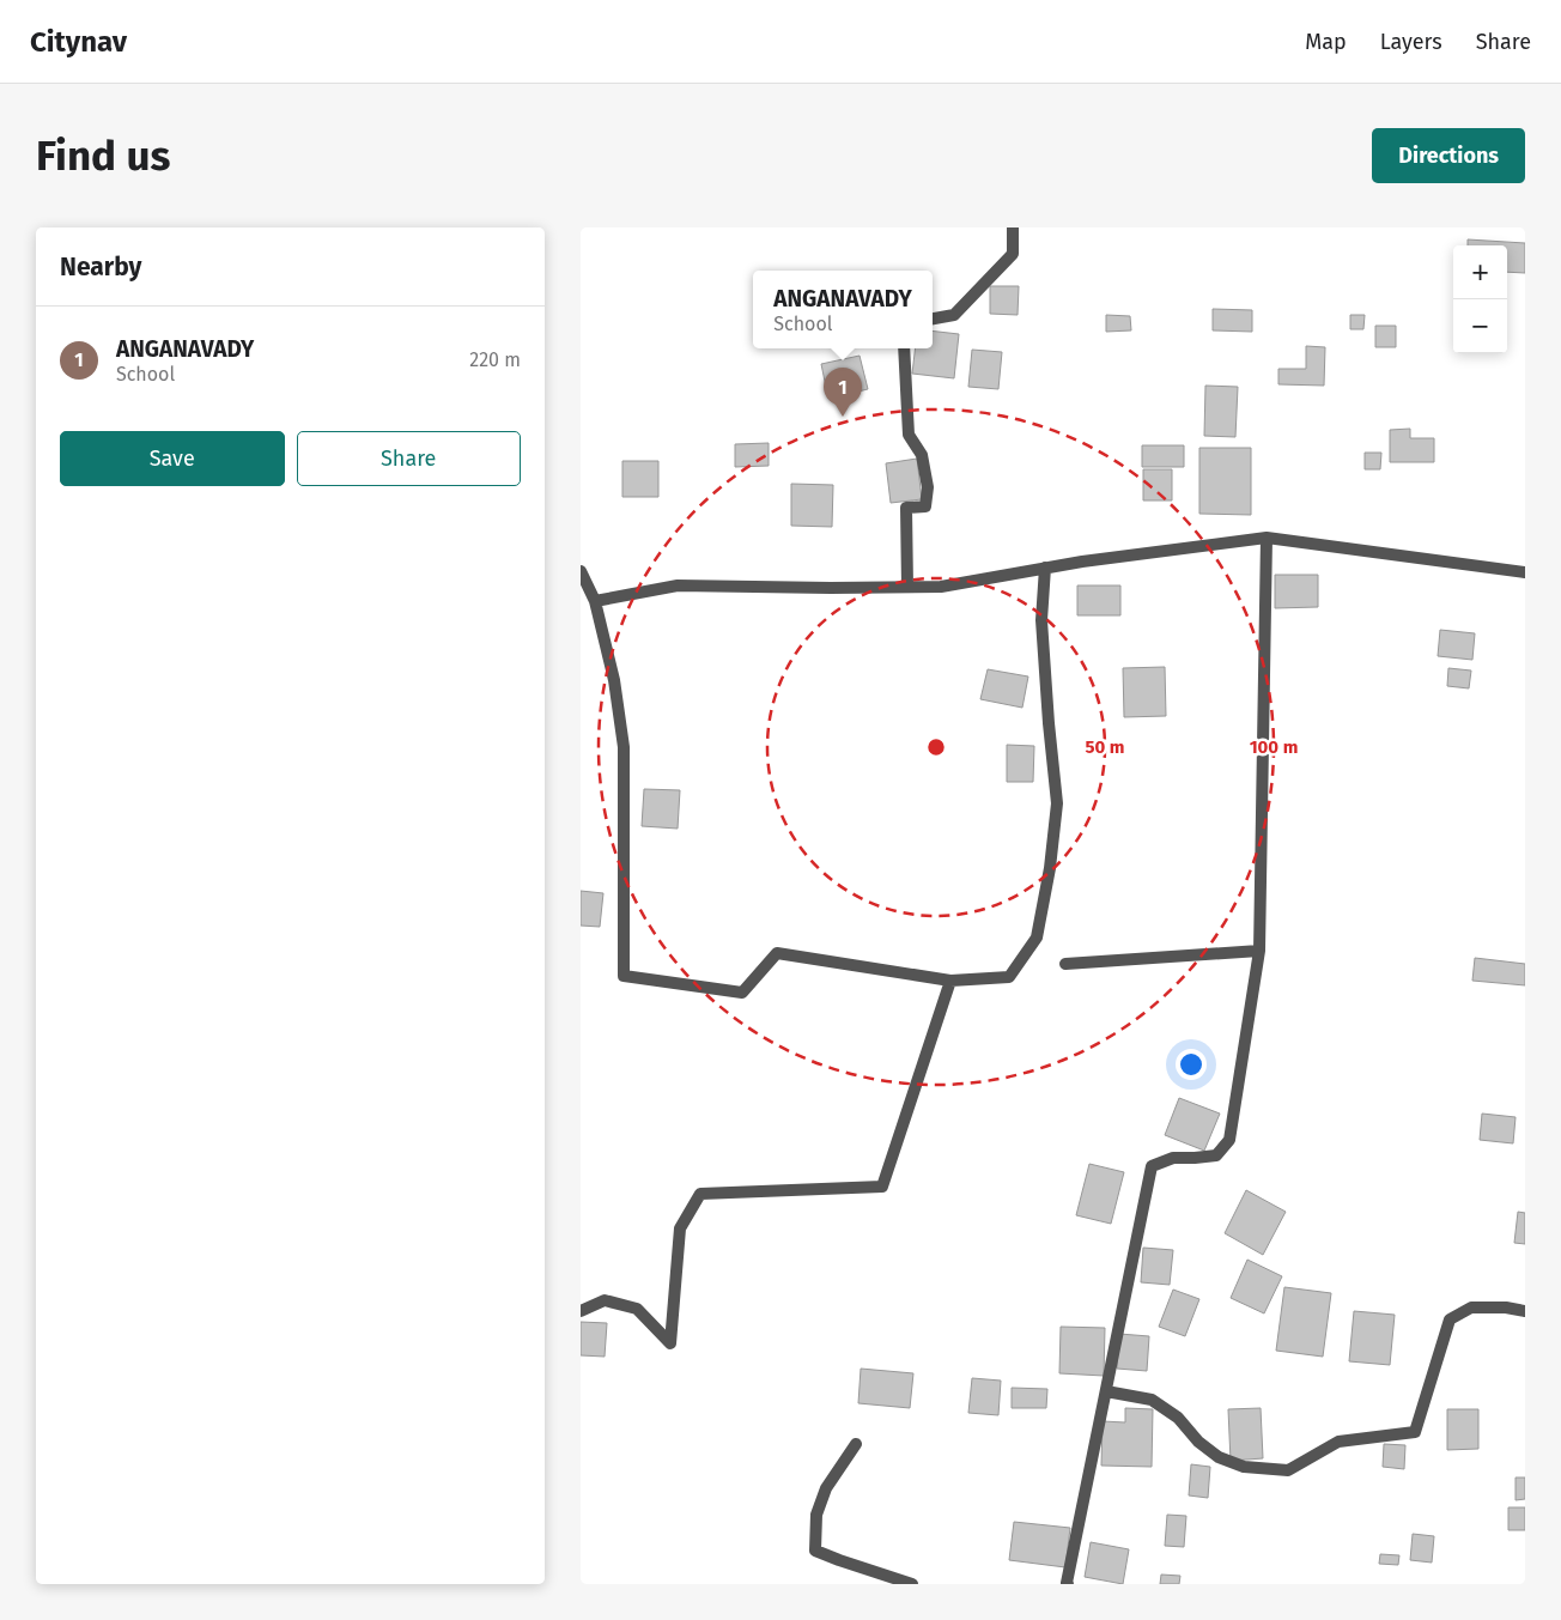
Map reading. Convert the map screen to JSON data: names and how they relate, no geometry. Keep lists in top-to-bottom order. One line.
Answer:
{"page":{"header":"Citynav","nav":["Map","Layers","Share"],"buttons":["Directions",["Save","Share"]],"title":"Find us","heading":"Nearby","map_buttons":["+","−"],"popup":["ANGANAVADY","School"],"list":[{"mark":"1","name":"ANGANAVADY","note":"School","value":"220 m"}],"pins":"1"},"rings":["50 m","100 m"]}
